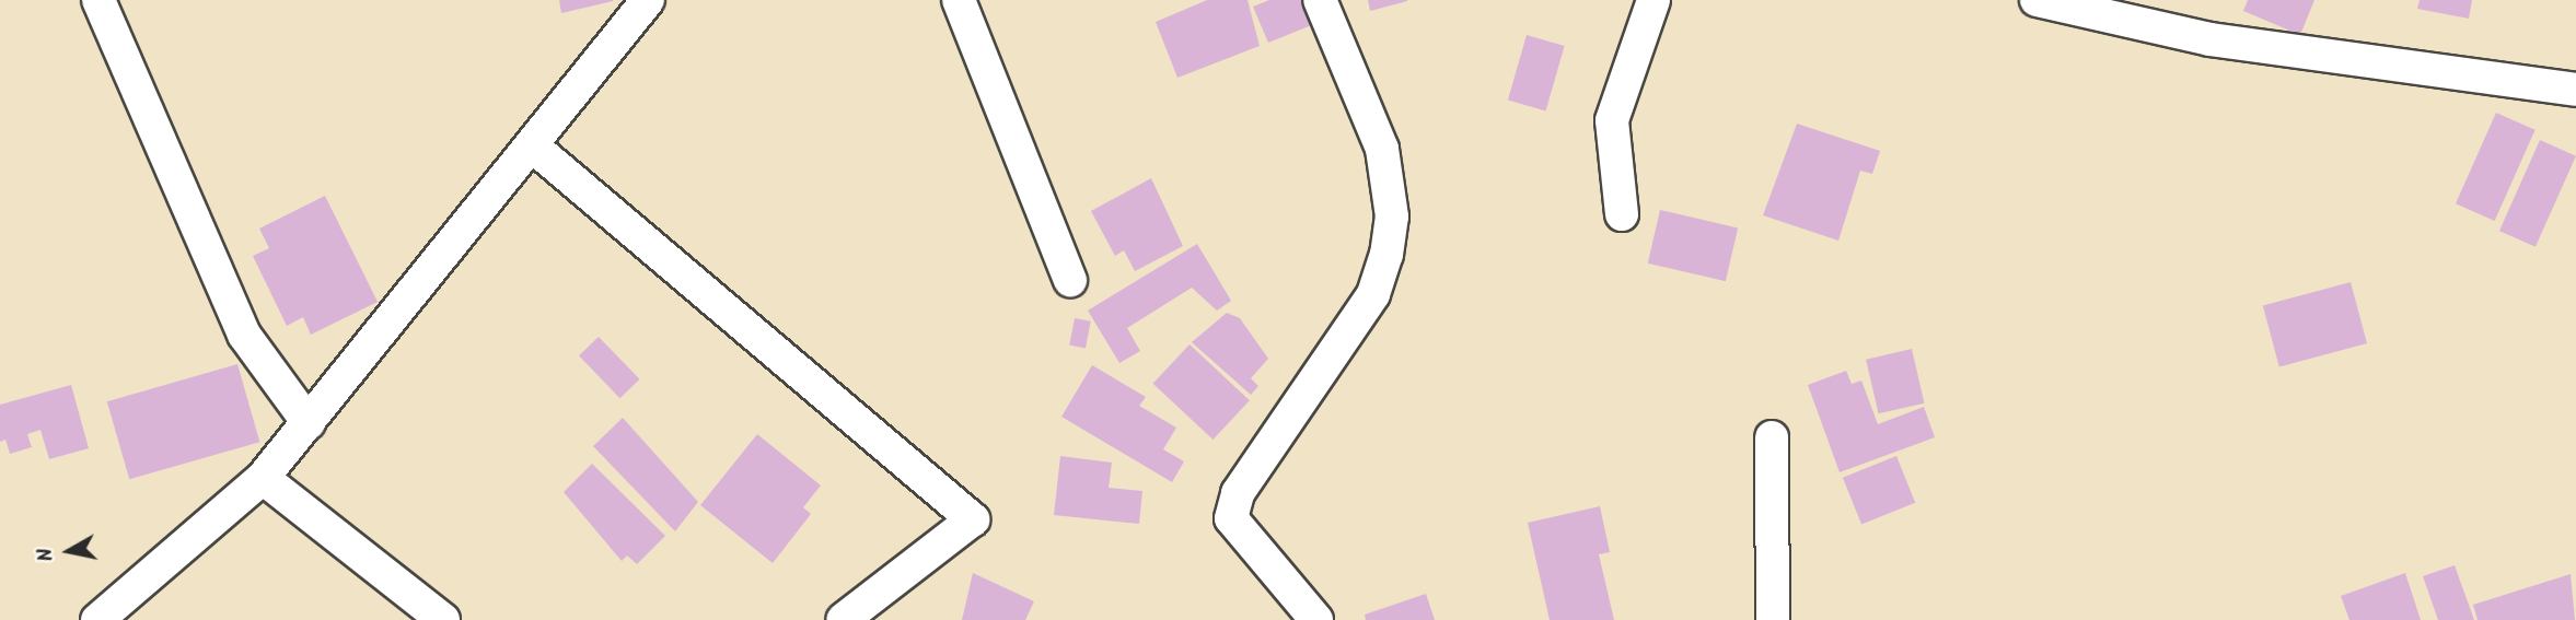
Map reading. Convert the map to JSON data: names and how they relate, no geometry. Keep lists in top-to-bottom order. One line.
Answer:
{"north":"left"}
